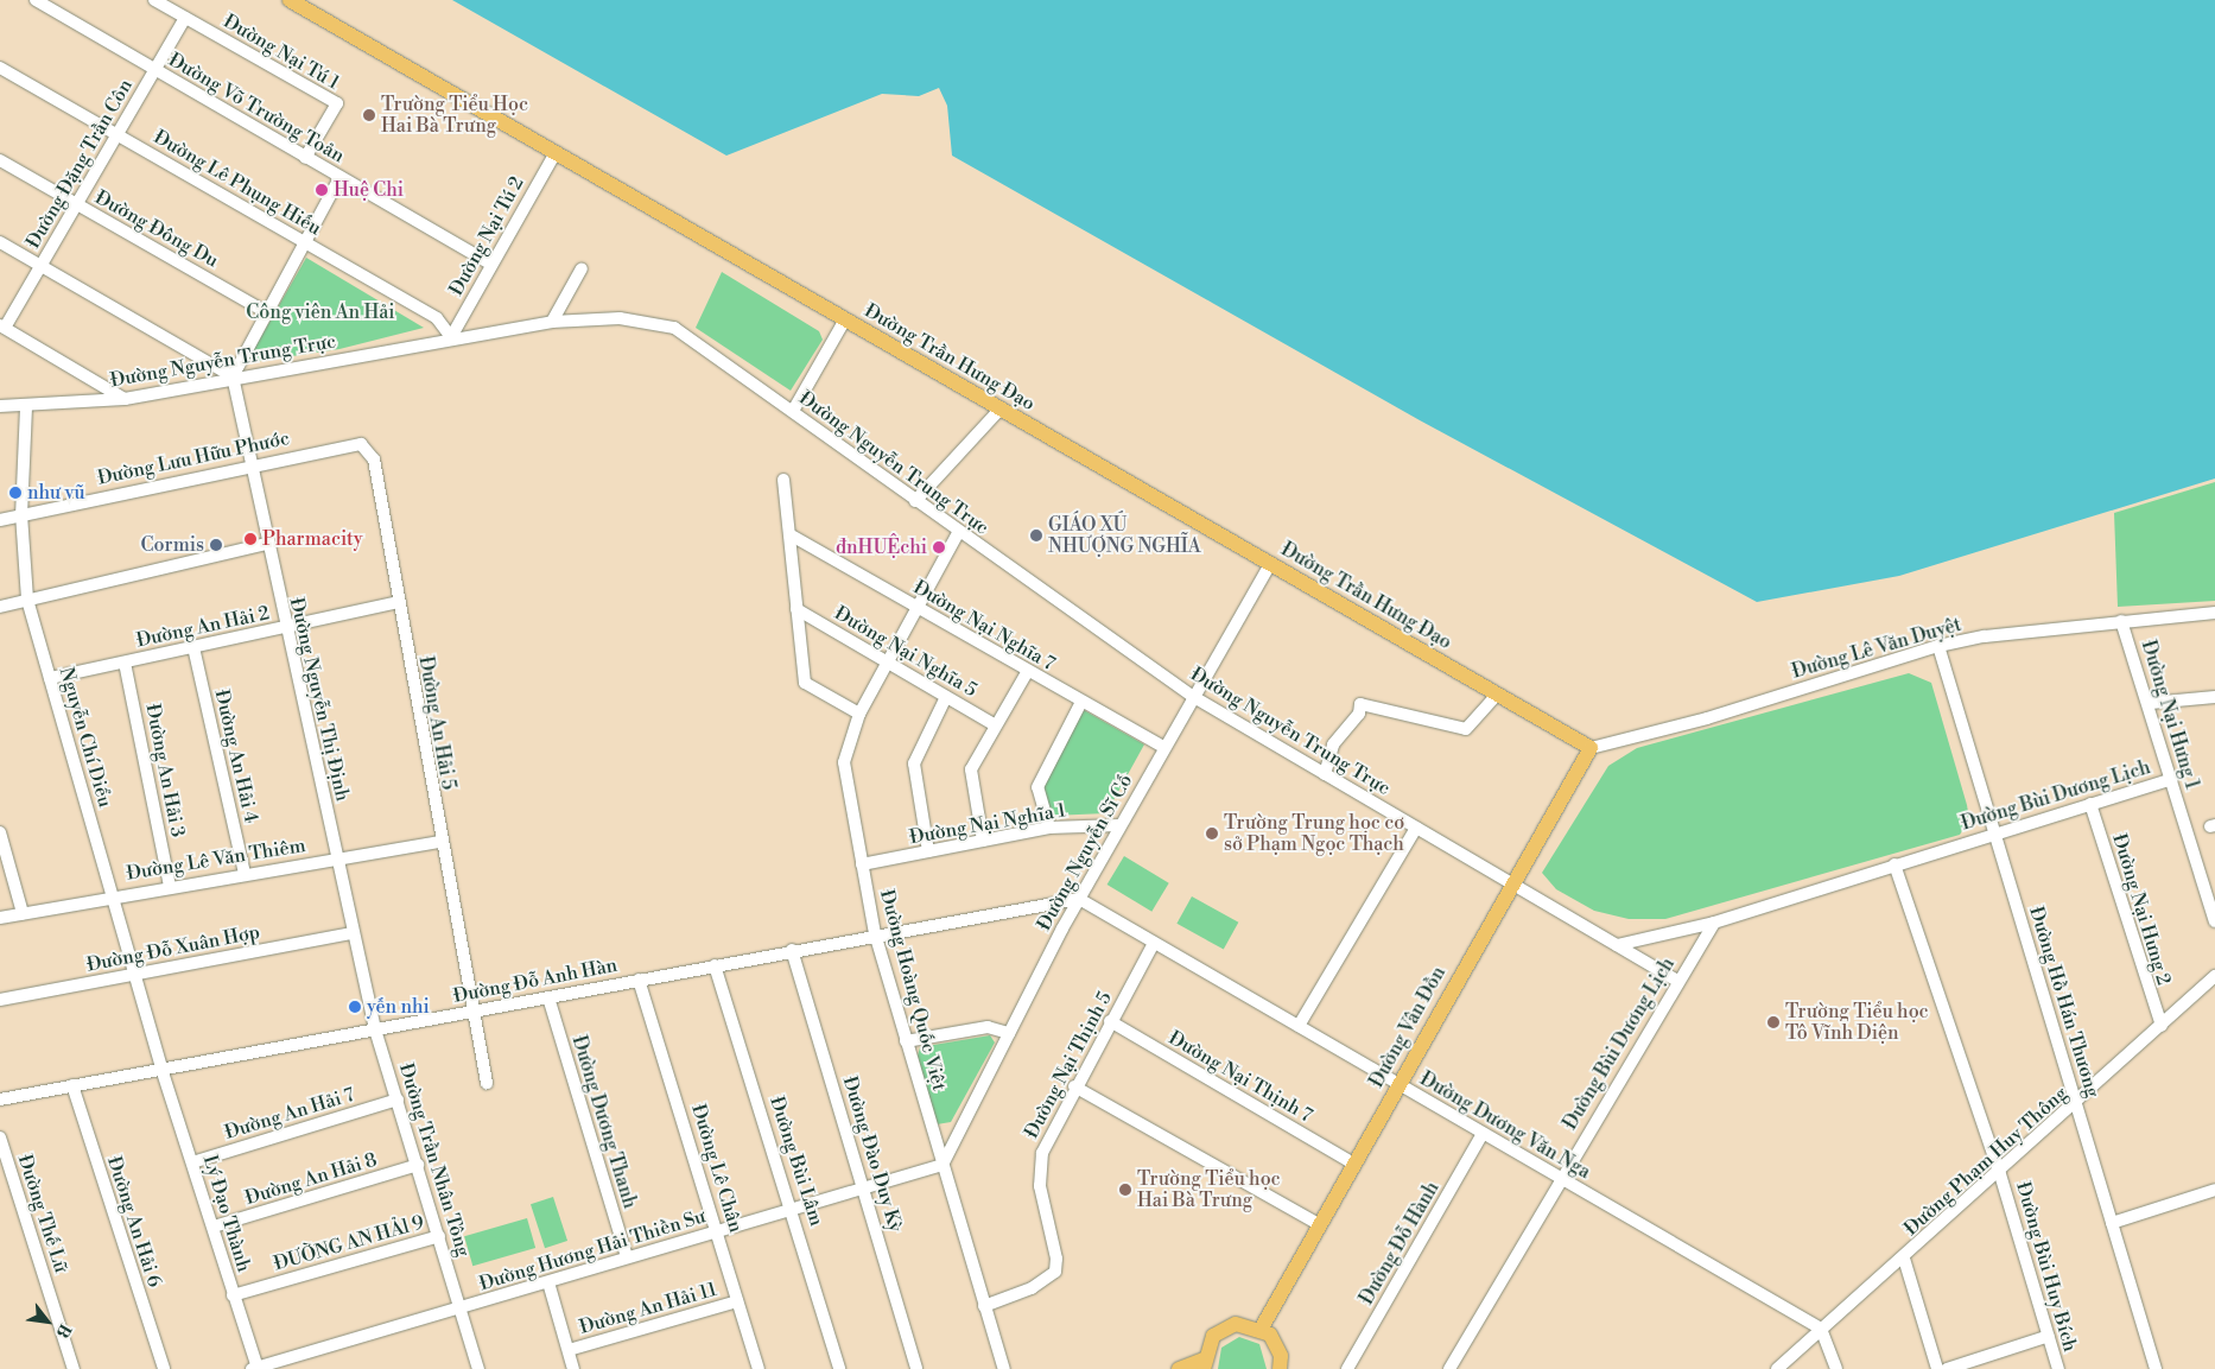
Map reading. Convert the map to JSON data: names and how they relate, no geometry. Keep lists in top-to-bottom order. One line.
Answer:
{"streets":{"main road":["Đường Trần Hưng Đạo","Đường Vân Đồn"],"street":["Đường Nại Tú 1","Đường Võ Trường Toản","Đường Đặng Trần Côn","Đường Lê Phụng Hiếu","Đường Đông Du","Đường Nại Tú 2","Đường Nguyễn Trung Trực","Đường Lưu Hữu Phước","Đường Nại Nghĩa 7","Đường An Hải 2","Đường Lê Văn Duyệt","Đường Nại Nghĩa 5","Đường Nguyễn Thị Định","Đường Nại Hưng 1","Đường An Hải 5","Nguyễn Chí Diểu","Đường An Hải 4","Đường An Hải 3","Đường Bùi Dương Lịch","Đường Nại Nghĩa 1","Đường Nguyễn Sĩ Cố","Đường Lê Văn Thiêm","Đường Nại Hưng 2","Đường Đỗ Xuân Hợp","Đường Đỗ Anh Hàn","Đường Hoàng Quốc Việt","Đường Hồ Hán Thương","Đường Nại Thịnh 5","Đường Nại Thịnh 7","Đường An Hải 7","Đường Dương Thanh","Đường Dương Văn Nga","Đường Đào Duy Kỳ","Đường Trần Nhân Tông","Đường Bùi Lâm","Đường Phạm Huy Thông","Đường Lê Chân","Đường An Hải 8","Đường Thế Lữ","Lý Đạo Thành","Đường An Hải 6","ĐƯỜNG AN HẢl 9","Đường Đỗ Hành","Đường Hương Hải Thiền Sư","Đường Bùi Huy Bích","Đường An Hải 11"]},"crossings":[["Đường Nại Tú 1","Đường Võ Trường Toản"],["Đường Nại Tú 1","Đường Đặng Trần Côn"],["Đường Võ Trường Toản","Đường Đặng Trần Côn"],["Đường Võ Trường Toản","Đường Nại Tú 2"],["Đường Đặng Trần Côn","Đường Lê Phụng Hiếu"],["Đường Đặng Trần Côn","Đường Đông Du"],["Đường Lê Phụng Hiếu","Đường Nại Tú 2"],["Đường Lê Phụng Hiếu","Đường Nguyễn Trung Trực"],["Đường Nại Tú 2","Đường Trần Hưng Đạo"],["Đường Nại Tú 2","Đường Nguyễn Trung Trực"],["Đường Trần Hưng Đạo","Đường Lê Văn Duyệt"],["Đường Trần Hưng Đạo","Đường Nguyễn Sĩ Cố"],["Đường Trần Hưng Đạo","Đường Vân Đồn"],["Đường Nguyễn Trung Trực","Đường Nguyễn Thị Định"],["Đường Nguyễn Trung Trực","Nguyễn Chí Diểu"],["Đường Nguyễn Trung Trực","Đường Bùi Dương Lịch"],["Đường Nguyễn Trung Trực","Đường Nguyễn Sĩ Cố"],["Đường Nguyễn Trung Trực","Đường Hoàng Quốc Việt"],["Đường Nguyễn Trung Trực","Đường Vân Đồn"],["Đường Lưu Hữu Phước","Đường Nguyễn Thị Định"],["Đường Lưu Hữu Phước","Đường An Hải 5"],["Đường Lưu Hữu Phước","Nguyễn Chí Diểu"],["Đường Nại Nghĩa 7","Đường Nguyễn Sĩ Cố"],["Đường Nại Nghĩa 7","Đường Hoàng Quốc Việt"],["Đường An Hải 2","Đường Nguyễn Thị Định"],["Đường An Hải 2","Đường An Hải 5"],["Đường An Hải 2","Nguyễn Chí Diểu"],["Đường An Hải 2","Đường An Hải 4"],["Đường An Hải 2","Đường An Hải 3"],["Đường Lê Văn Duyệt","Đường Nại Hưng 1"],["Đường Lê Văn Duyệt","Đường Hồ Hán Thương"],["Đường Lê Văn Duyệt","Đường Vân Đồn"],["Đường Nại Nghĩa 5","Đường Hoàng Quốc Việt"],["Đường Nguyễn Thị Định","Đường Lê Văn Thiêm"],["Đường Nguyễn Thị Định","Đường Đỗ Xuân Hợp"],["Đường Nguyễn Thị Định","Đường Đỗ Anh Hàn"],["Đường Nguyễn Thị Định","Đường Trần Nhân Tông"],["Đường Nại Hưng 1","Đường Bùi Dương Lịch"],["Đường An Hải 5","Đường Lê Văn Thiêm"],["Đường An Hải 5","Đường Đỗ Anh Hàn"],["Nguyễn Chí Diểu","Đường Lê Văn Thiêm"],["Nguyễn Chí Diểu","Đường Đỗ Xuân Hợp"],["Nguyễn Chí Diểu","Đường Đỗ Anh Hàn"],["Nguyễn Chí Diểu","Lý Đạo Thành"],["Đường An Hải 4","Đường Lê Văn Thiêm"],["Đường An Hải 3","Đường Lê Văn Thiêm"],["Đường Bùi Dương Lịch","Đường Nại Hưng 2"],["Đường Bùi Dương Lịch","Đường Hồ Hán Thương"],["Đường Bùi Dương Lịch","Đường Dương Văn Nga"],["Đường Bùi Dương Lịch","Đường Bùi Huy Bích"],["Đường Nại Nghĩa 1","Đường Nguyễn Sĩ Cố"],["Đường Nại Nghĩa 1","Đường Hoàng Quốc Việt"],["Đường Nguyễn Sĩ Cố","Đường Đỗ Anh Hàn"],["Đường Nguyễn Sĩ Cố","Đường Hoàng Quốc Việt"],["Đường Nguyễn Sĩ Cố","Đường Dương Văn Nga"],["Đường Nguyễn Sĩ Cố","Đường Hương Hải Thiền Sư"],["Đường Nại Hưng 2","Đường Phạm Huy Thông"],["Đường Đỗ Anh Hàn","Đường Hoàng Quốc Việt"],["Đường Đỗ Anh Hàn","Đường Dương Thanh"],["Đường Đỗ Anh Hàn","Đường Dương Văn Nga"],["Đường Đỗ Anh Hàn","Đường Đào Duy Kỳ"],["Đường Đỗ Anh Hàn","Đường Trần Nhân Tông"],["Đường Đỗ Anh Hàn","Đường Bùi Lâm"],["Đường Đỗ Anh Hàn","Đường Lê Chân"],["Đường Đỗ Anh Hàn","Lý Đạo Thành"],["Đường Đỗ Anh Hàn","Đường An Hải 6"],["Đường Hoàng Quốc Việt","Đường Nại Thịnh 5"],["Đường Hoàng Quốc Việt","Đường Hương Hải Thiền Sư"],["Đường Hồ Hán Thương","Đường Phạm Huy Thông"],["Đường Vân Đồn","Đường Nại Thịnh 7"],["Đường Vân Đồn","Đường Dương Văn Nga"],["Đường Nại Thịnh 5","Đường Nại Thịnh 7"],["Đường Nại Thịnh 5","Đường Dương Văn Nga"],["Đường An Hải 7","Đường Trần Nhân Tông"],["Đường An Hải 7","Lý Đạo Thành"],["Đường Dương Thanh","Đường Hương Hải Thiền Sư"],["Đường Dương Văn Nga","Đường Phạm Huy Thông"],["Đường Dương Văn Nga","Đường Đỗ Hành"],["Đường Đào Duy Kỳ","Đường Hương Hải Thiền Sư"],["Đường Trần Nhân Tông","Đường An Hải 8"],["Đường Trần Nhân Tông","ĐƯỜNG AN HẢl 9"],["Đường Trần Nhân Tông","Đường Hương Hải Thiền Sư"],["Đường Bùi Lâm","Đường Hương Hải Thiền Sư"],["Đường Phạm Huy Thông","Đường Bùi Huy Bích"],["Đường Lê Chân","Đường Hương Hải Thiền Sư"],["Đường Lê Chân","Đường An Hải 11"],["Đường An Hải 8","Lý Đạo Thành"],["Lý Đạo Thành","ĐƯỜNG AN HẢl 9"],["Lý Đạo Thành","Đường Hương Hải Thiền Sư"]],"parks":["Công viên An Hải"],"places":["Trường Tiểu Học Hai Bà Trưng","Huệ Chi","như vũ","GIÁO XÚ NHƯỢNG NGHĨA","Pharmacity","Cormis","đnHUỆchi","Trường Trung học cơ sở Phạm Ngọc Thạch","yến nhi","Trường Tiểu học Tô Vĩnh Diện","Trường Tiểu học Hai Bà Trưng"],"north":"bottom right"}
